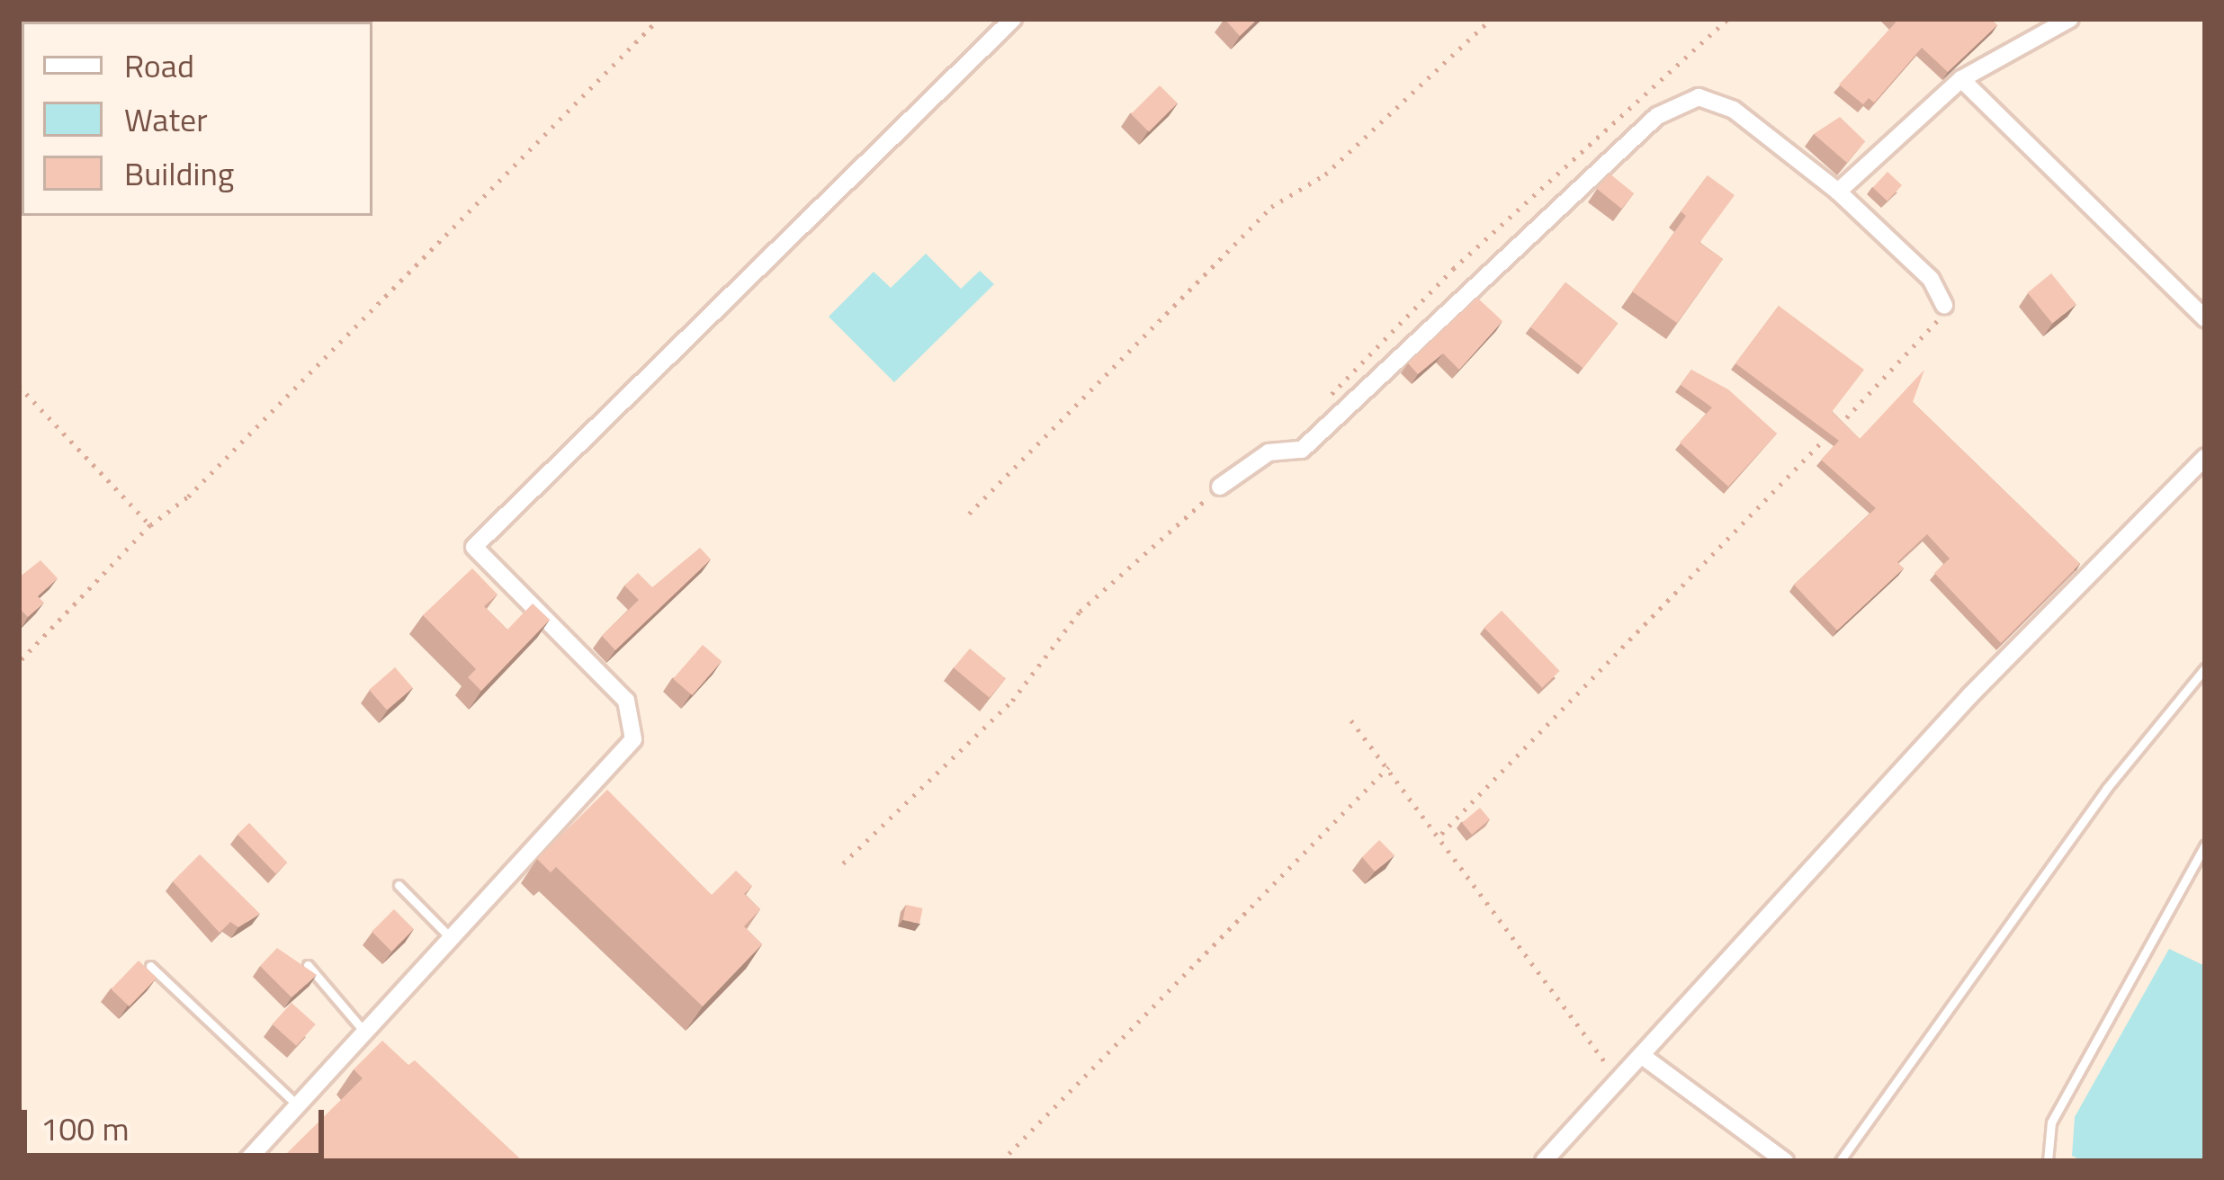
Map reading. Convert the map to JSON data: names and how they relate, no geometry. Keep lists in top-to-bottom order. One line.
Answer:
{"legend":["Road","Water","Building"],"scale_bar":"100 m"}
